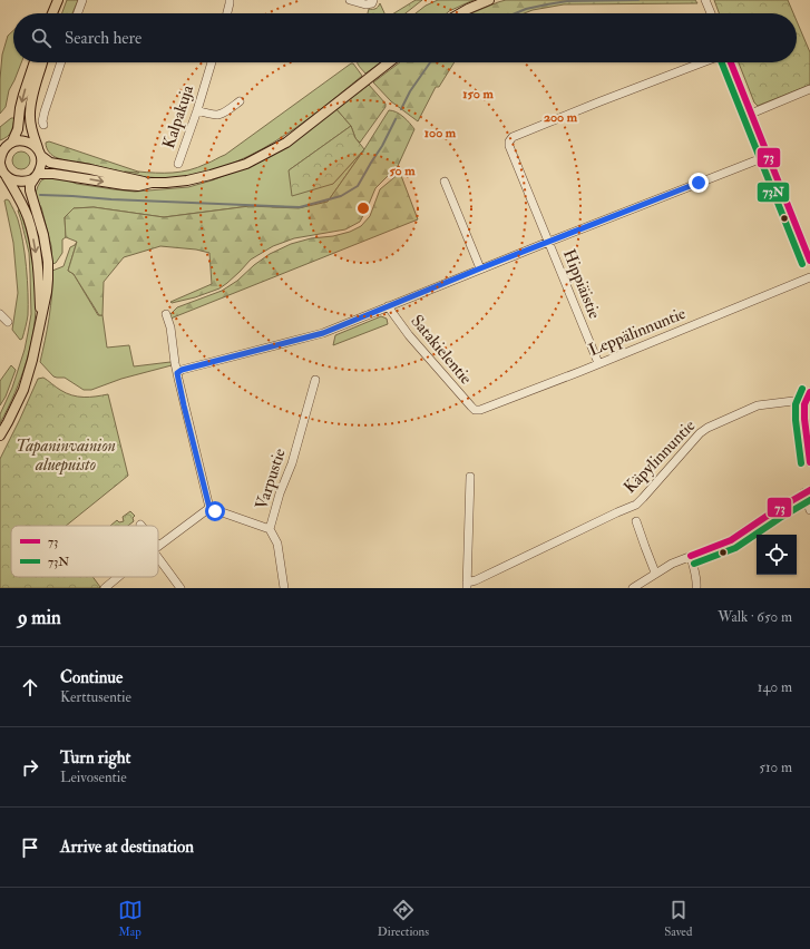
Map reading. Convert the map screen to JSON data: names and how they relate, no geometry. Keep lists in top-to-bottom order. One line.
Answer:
{"streets":{"street":["Kalpakuja","Hippiäistie","Leppälinnuntie","Satakielentie","Käpylinnuntie","Varpustie"]},"crossings":[["Hippiäistie","Leppälinnuntie"],["Leppälinnuntie","Satakielentie"]],"parks":["Tapaninvainion aluepuisto"],"lines":["transit line 73","transit line 73N"],"legend":["73","73N"],"page":{"search":"Search here","heading":["9 min","Walk · 650 m"],"list":[["Continue","Kerttusentie","140 m"],["Turn right","Leivosentie","510 m"],"Arrive at destination"],"nav":["Map","Directions","Saved"]},"rings":["150 m","200 m","100 m","50 m"]}
